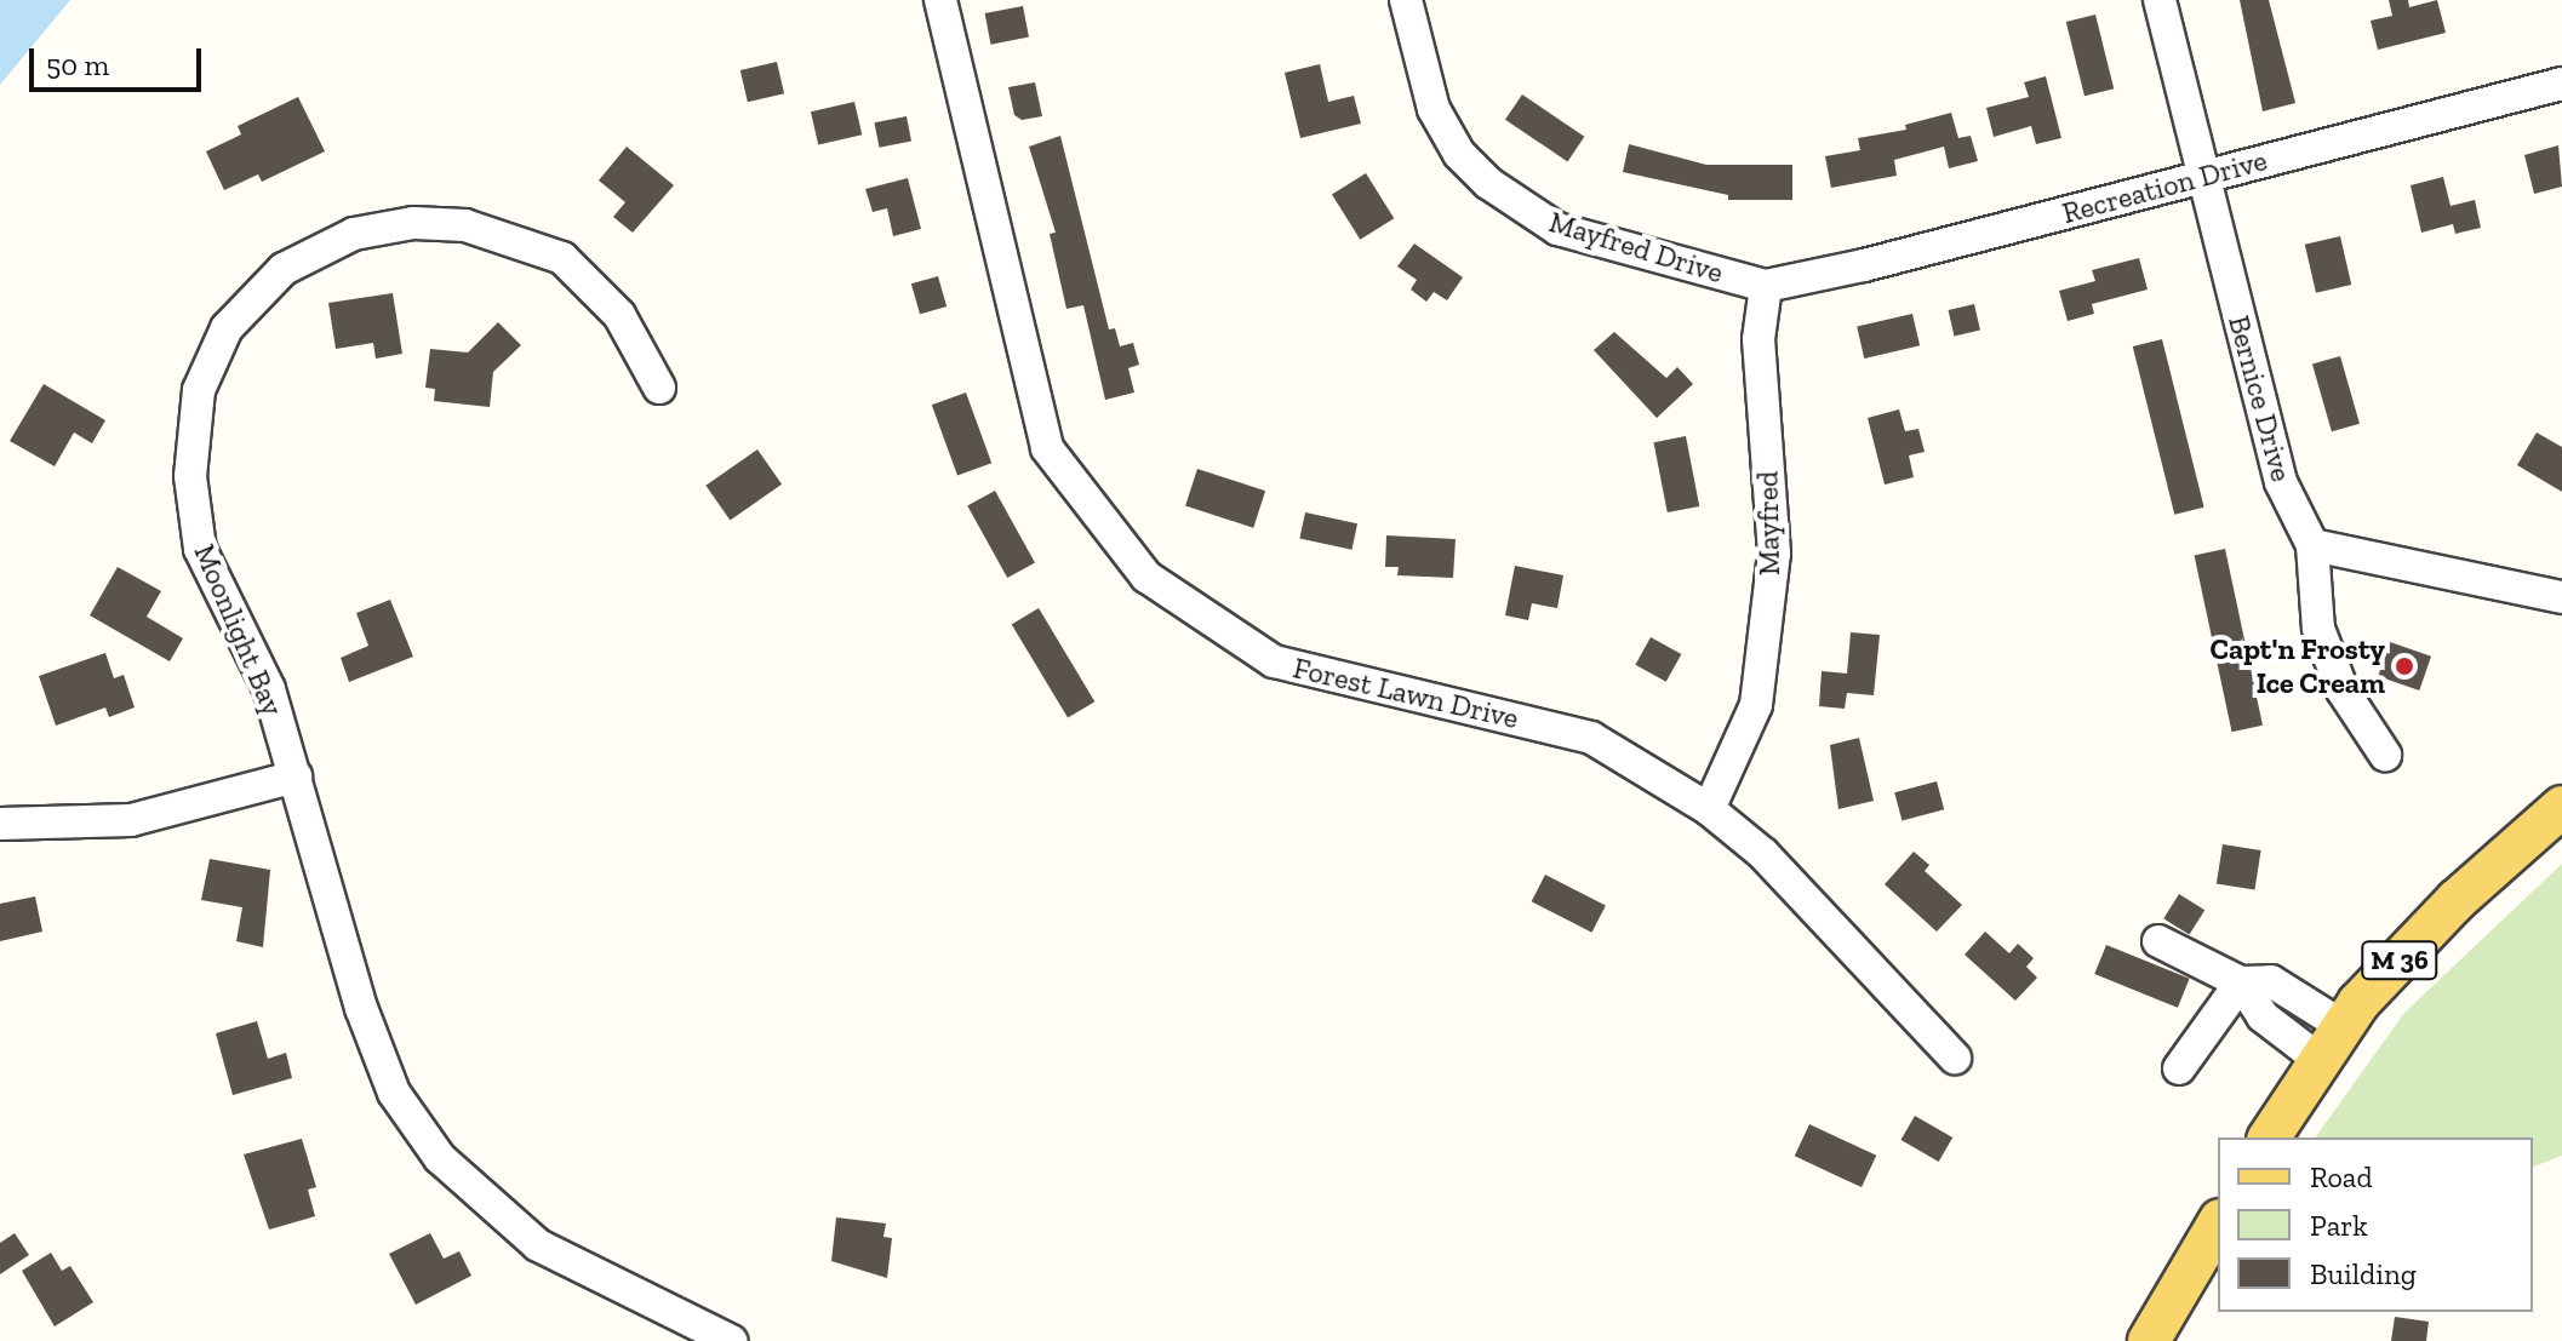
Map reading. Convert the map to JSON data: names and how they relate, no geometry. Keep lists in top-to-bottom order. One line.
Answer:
{"streets":{"main road":["M 36"],"street":["Recreation Drive","Mayfred Drive","Bernice Drive","Mayfred","Moonlight Bay","Forest Lawn Drive"]},"crossings":[["Recreation Drive","Mayfred Drive"],["Recreation Drive","Bernice Drive"],["Recreation Drive","Mayfred"],["Mayfred Drive","Mayfred"],["Mayfred","Forest Lawn Drive"]],"places":["Capt'n Frosty Ice Cream"],"legend":["Road","Park","Building"],"scale_bar":"50 m"}
